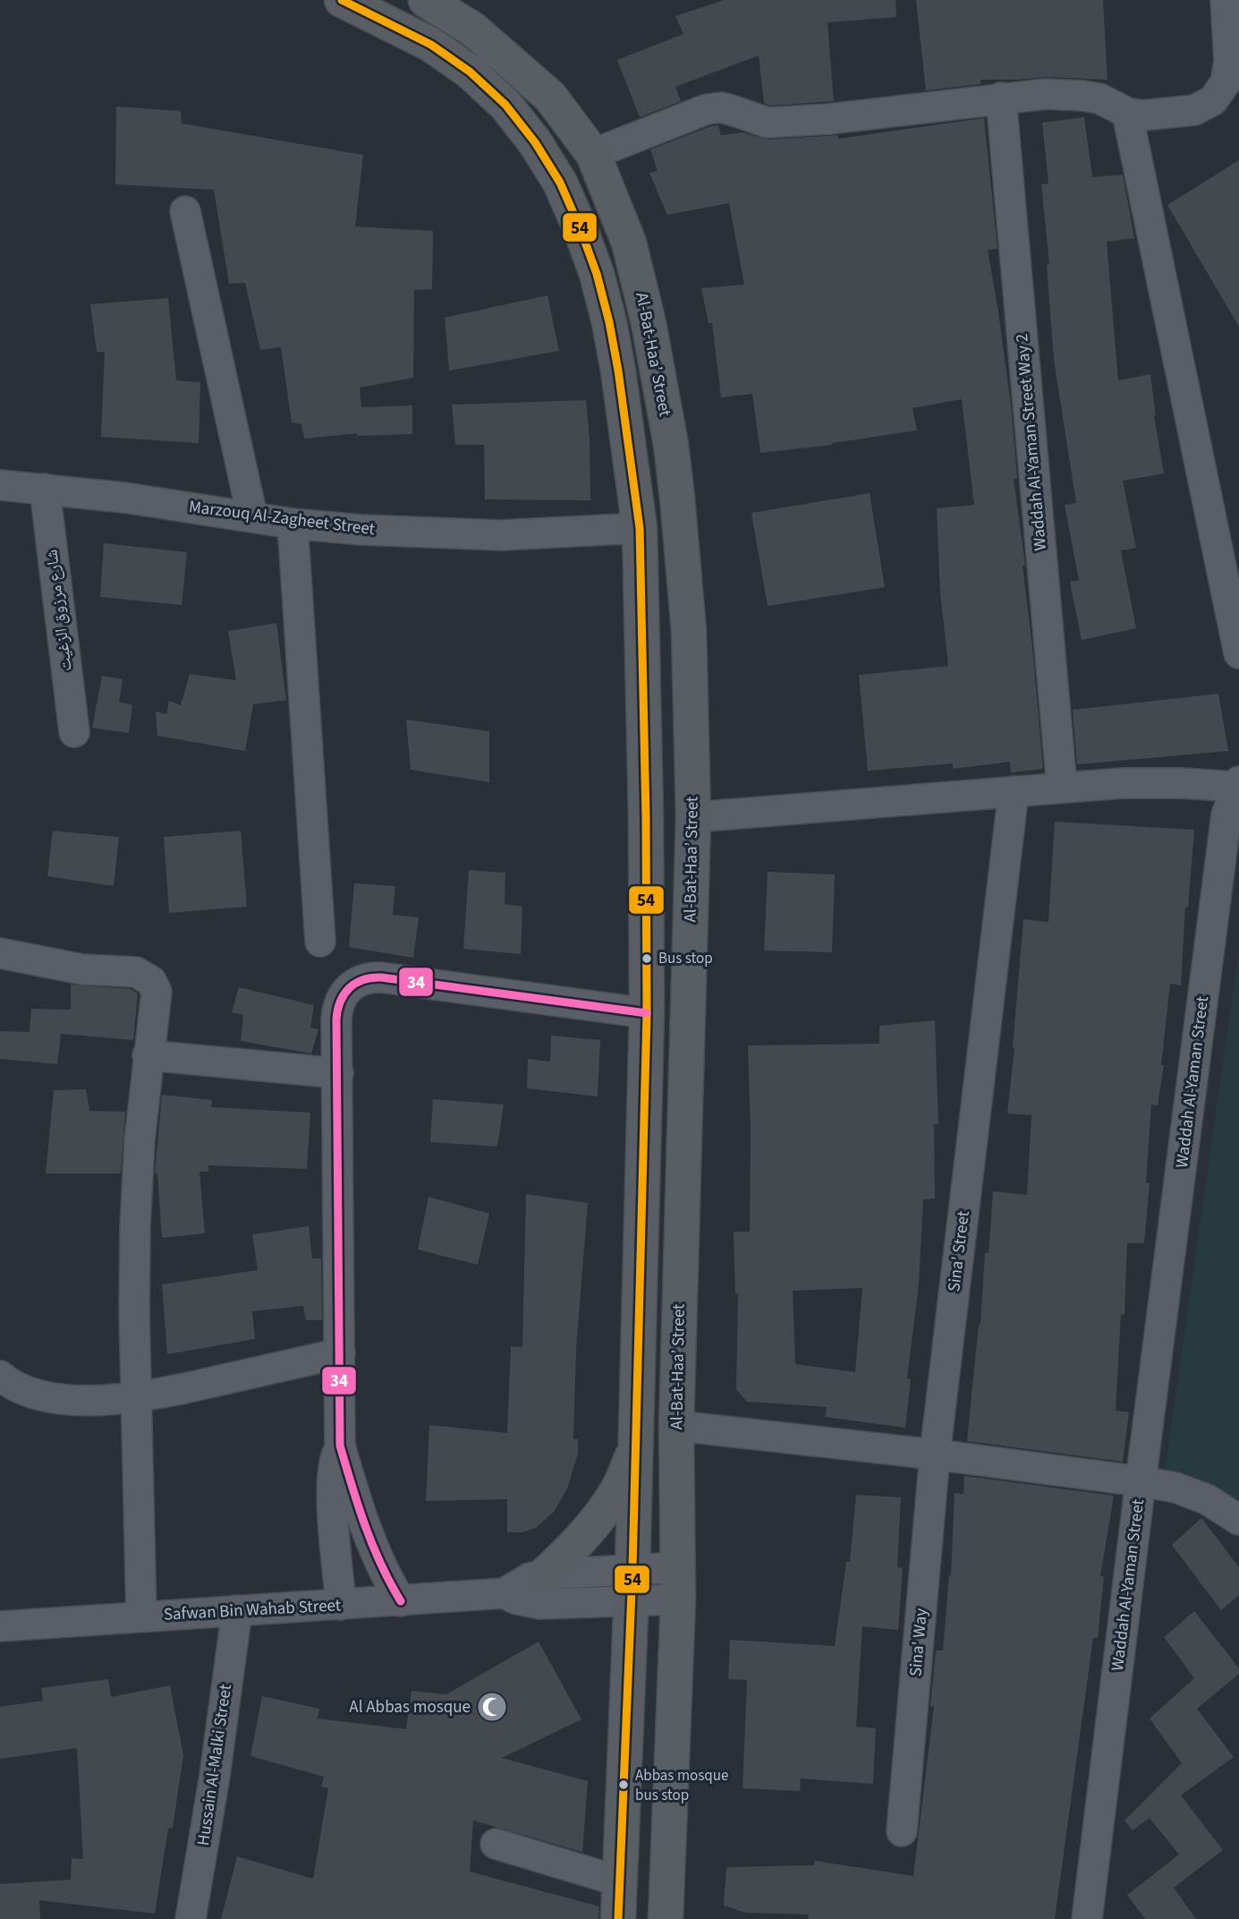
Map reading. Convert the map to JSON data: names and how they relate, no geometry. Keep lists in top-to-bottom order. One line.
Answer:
{"streets":{"street":["Al-Bat-Haa’ Street","Waddah Al-Yaman Street Way 2","Marzouq Al-Zagheet Street","شارع مرزوق الزغيت","Waddah Al-Yaman Street","Sina' Street","Safwan Bin Wahab Street","Sina' Way","Hussain Al-Malki Street"]},"crossings":[["Al-Bat-Haa’ Street","Waddah Al-Yaman Street"],["Al-Bat-Haa’ Street","Safwan Bin Wahab Street"],["Waddah Al-Yaman Street Way 2","Waddah Al-Yaman Street"],["Marzouq Al-Zagheet Street","شارع مرزوق الزغيت"],["Waddah Al-Yaman Street","Sina' Street"],["Sina' Street","Sina' Way"],["Safwan Bin Wahab Street","Hussain Al-Malki Street"]],"places":{"other":["Bus stop","Abbas mosque bus stop"],"mosque":["Al Abbas mosque"]},"lines":["transit line 54","transit line 34"]}
